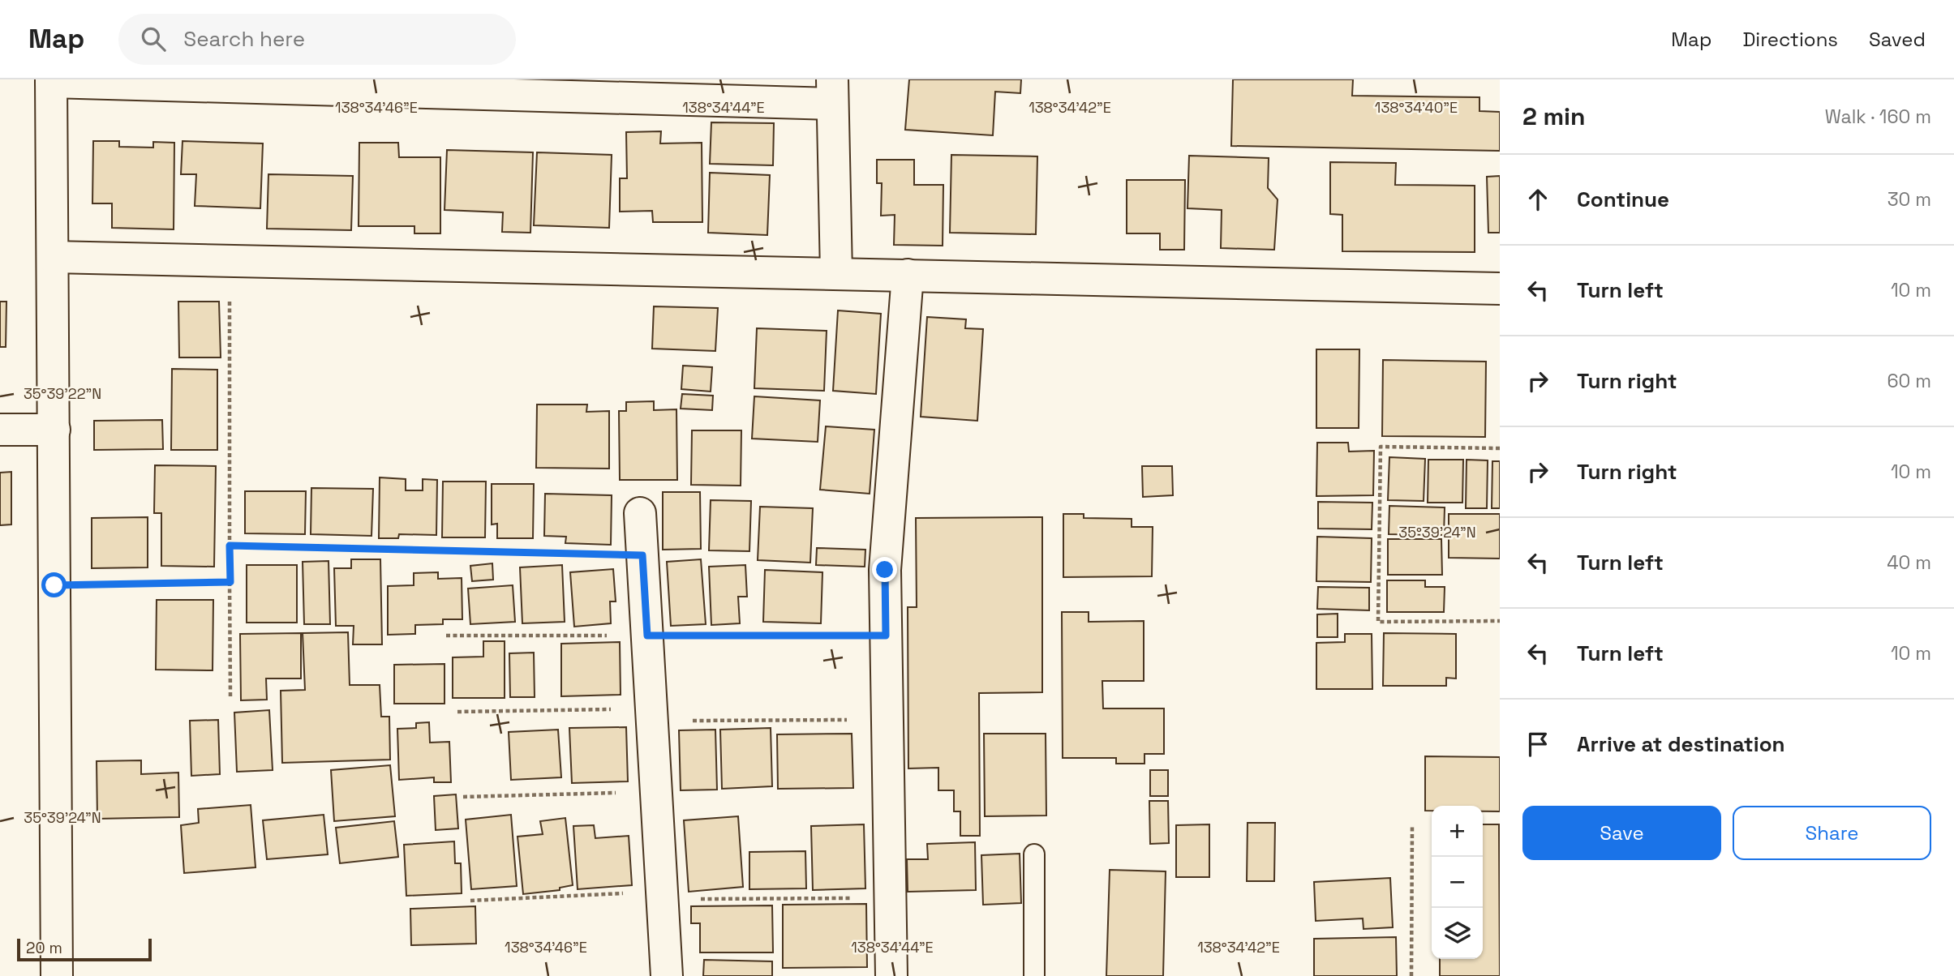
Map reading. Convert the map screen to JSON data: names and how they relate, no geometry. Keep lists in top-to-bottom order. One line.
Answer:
{"scale_bar":"20 m","page":{"header":"Map","search":"Search here","nav":["Map","Directions","Saved"],"heading":["2 min","Walk · 160 m"],"list":[["Continue","30 m"],["Turn left","10 m"],["Turn right","60 m"],["Turn right","10 m"],["Turn left","40 m"],["Turn left","10 m"],"Arrive at destination"],"buttons":["Save","Share"],"map_buttons":["+","−"],"scale":"20 m"},"coordinates":["138°34'46\"E","138°34'44\"E","138°34'42\"E","138°34'40\"E","35°39'22\"N","35°39'24\"N"]}
